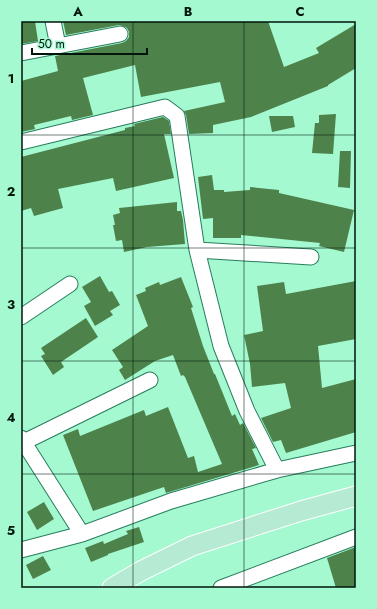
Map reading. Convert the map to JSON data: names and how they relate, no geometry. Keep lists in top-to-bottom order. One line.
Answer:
{"scale_bar":"50 m","grid":{"columns":["A","B","C"],"rows":["1","2","3","4","5"]}}
